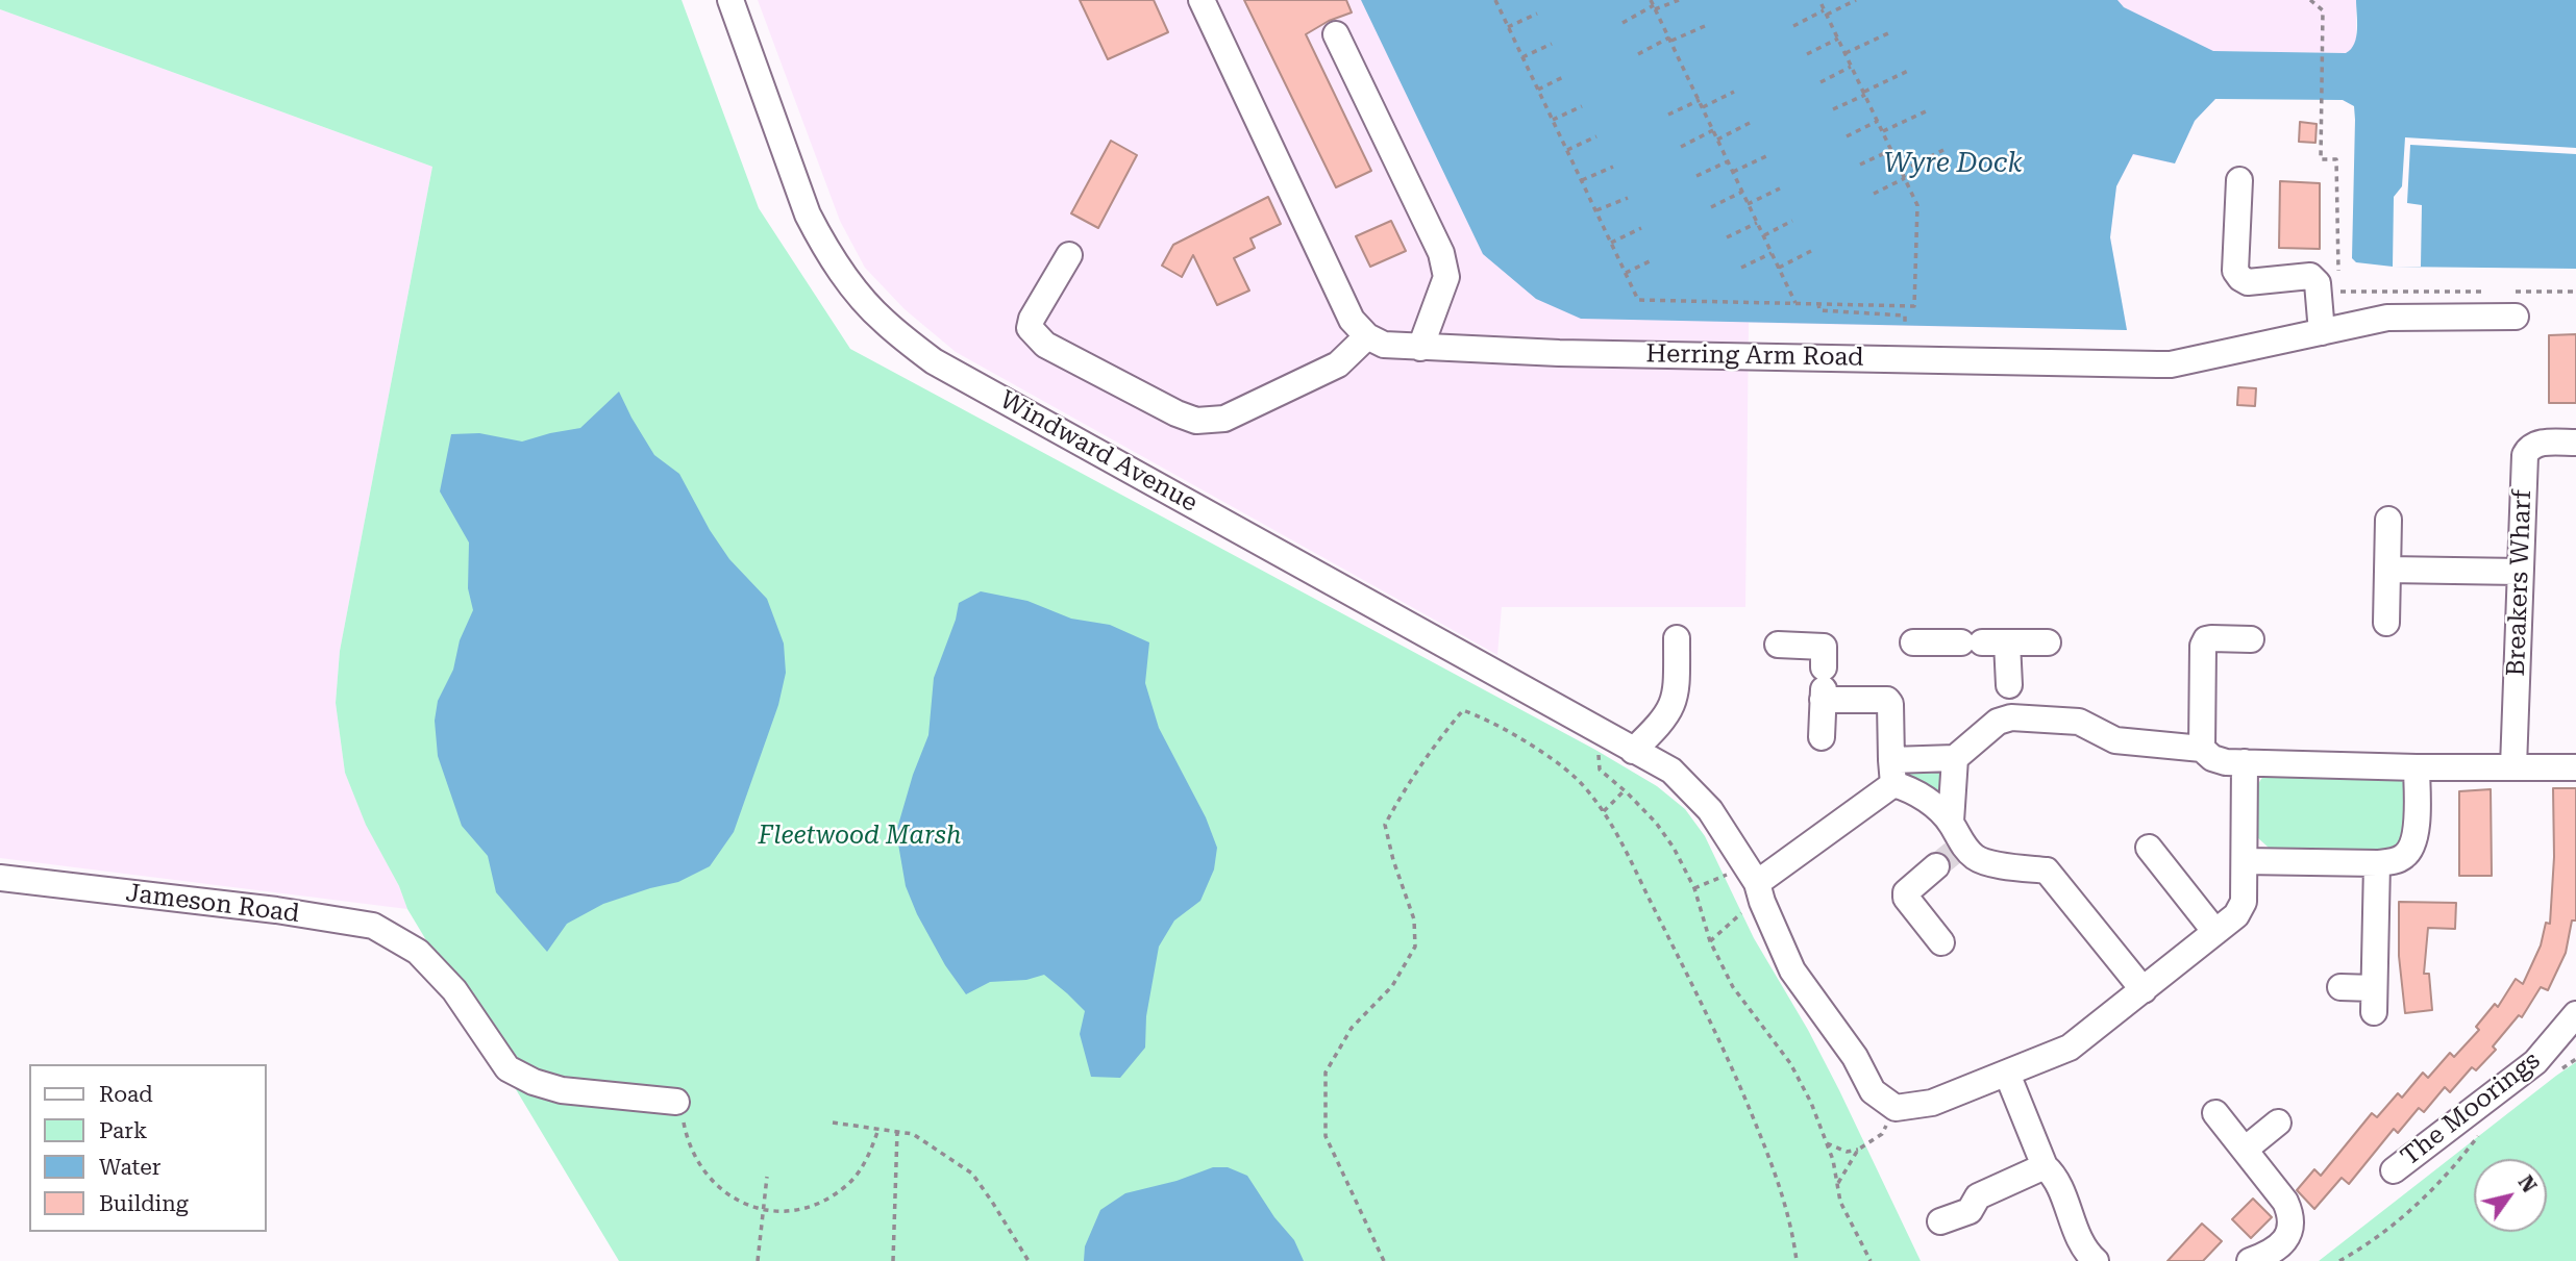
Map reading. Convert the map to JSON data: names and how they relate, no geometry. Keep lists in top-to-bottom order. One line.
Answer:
{"streets":{"street":["Herring Arm Road","Windward Avenue","Breakers Wharf","Jameson Road","The Moorings"]},"water":["Wyre Dock"],"parks":["Fleetwood Marsh"],"legend":["Road","Park","Water","Building"],"north":"top right"}
